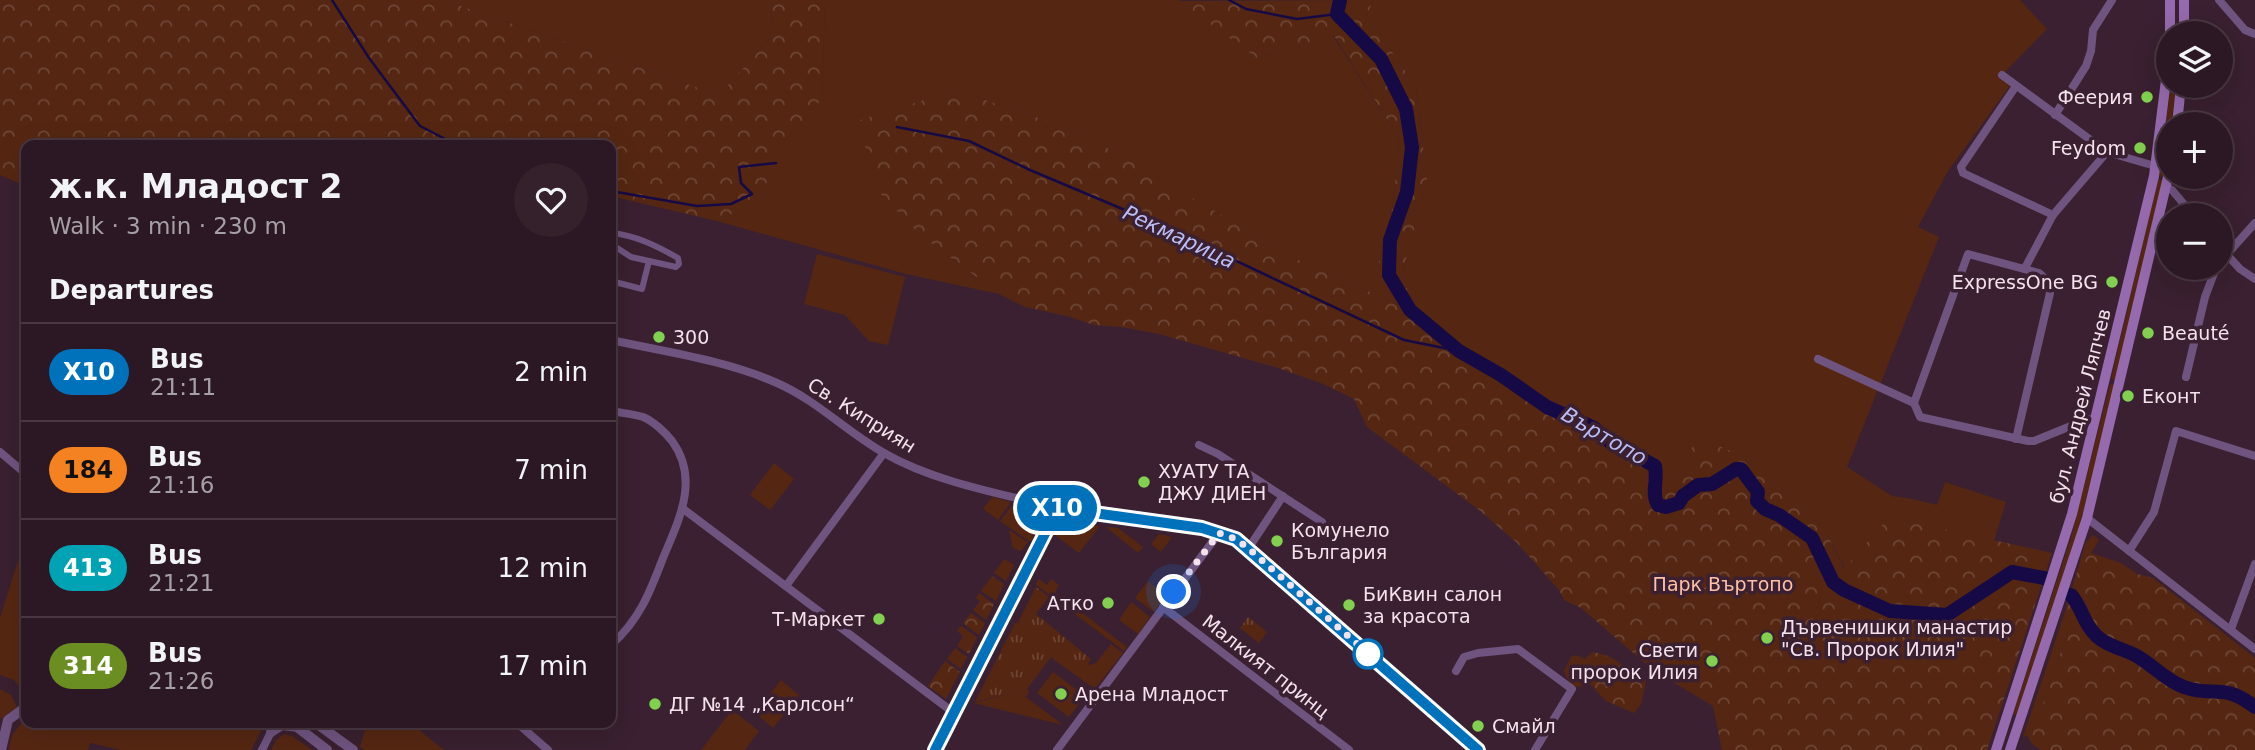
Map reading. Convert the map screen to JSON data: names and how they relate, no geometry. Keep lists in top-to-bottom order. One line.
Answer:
{"streets":{"main road":["бул. Андрей Ляпчев"],"street":["Св. Киприян","Малкият принц"]},"water":["Рекмарица","Въртопо"],"parks":["Парк Въртопо"],"places":["Феерия","Feydom","ExpressOne BG","Beauté","300","Еконт","ХУАТУ ТА ДЖУ ДИЕН","Комунело България","Атко","БиКвин салон за красота","Т-Маркет","Дървенишки манастир \"Св. Пророк Илия\"","Свети пророк Илия","Арена Младост","ДГ №14 „Карлсон“","Смайл"],"lines":["bus line Х10"],"page":{"on_map":"Х10","map_buttons":["+","−"],"heading":[["ж.к. Младост 2","Walk · 3 min · 230 m"],"Departures"],"list":[{"mark":"Х10","name":"Bus","note":"21:11","value":"2 min"},{"mark":"184","name":"Bus","note":"21:16","value":"7 min"},{"mark":"413","name":"Bus","note":"21:21","value":"12 min"},{"mark":"314","name":"Bus","note":"21:26","value":"17 min"}]}}
